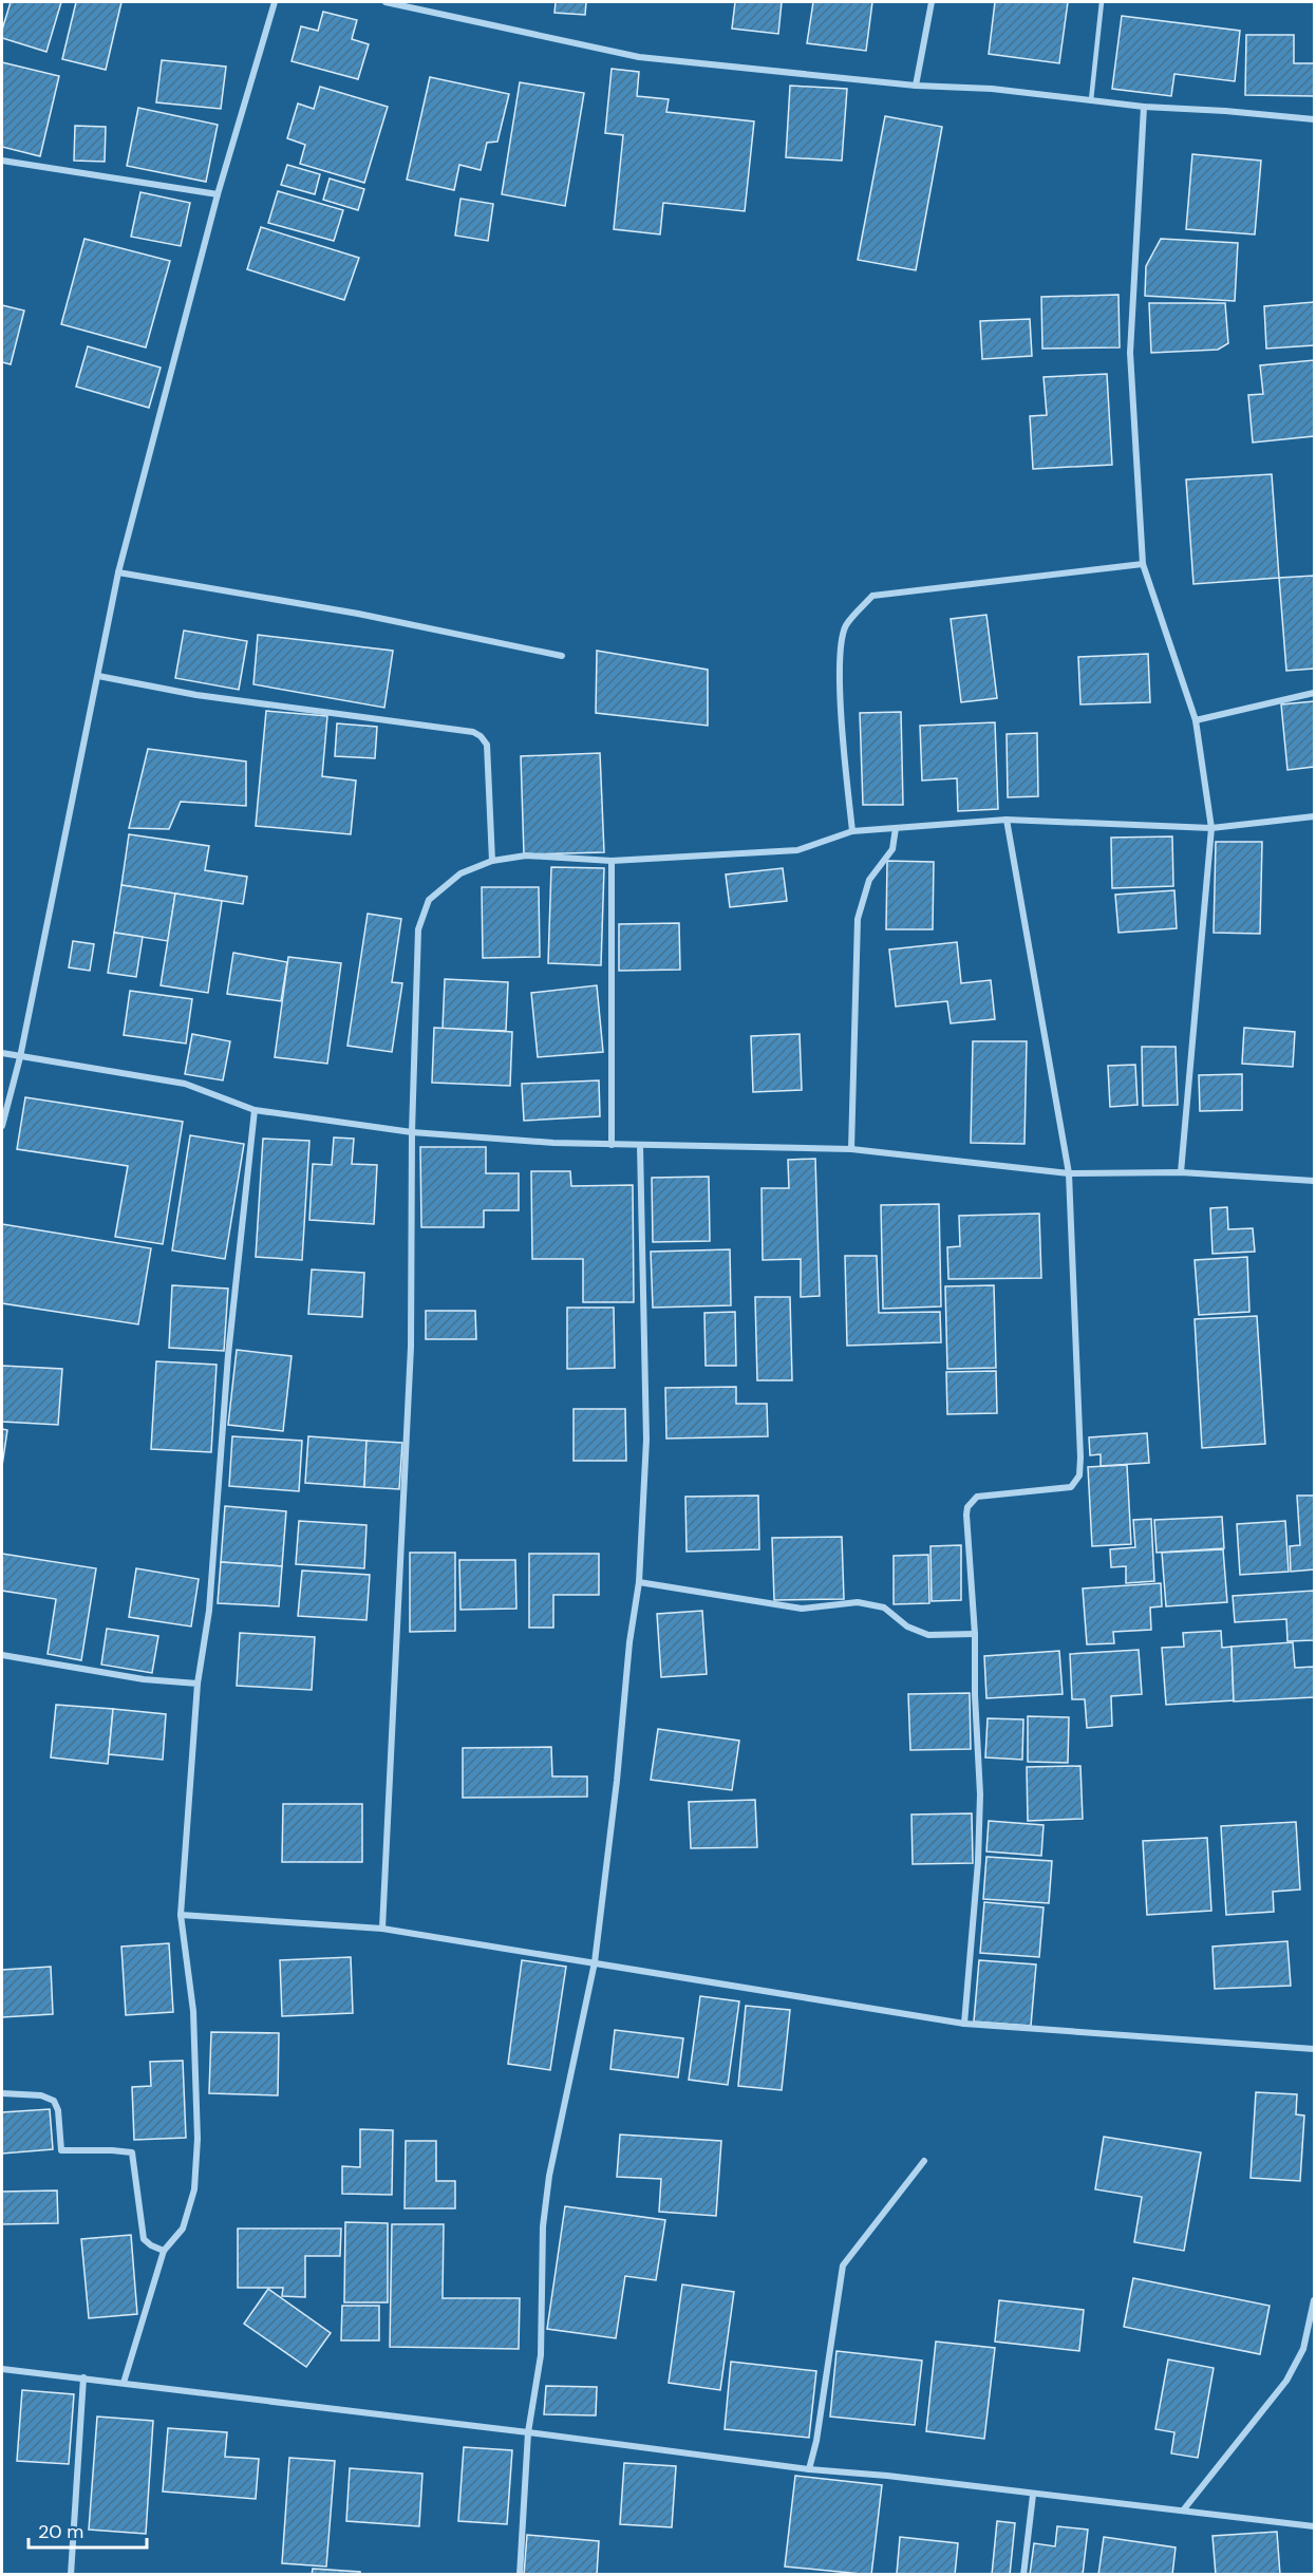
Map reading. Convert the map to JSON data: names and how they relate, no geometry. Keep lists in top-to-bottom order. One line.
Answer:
{"scale_bar":"20 m"}
